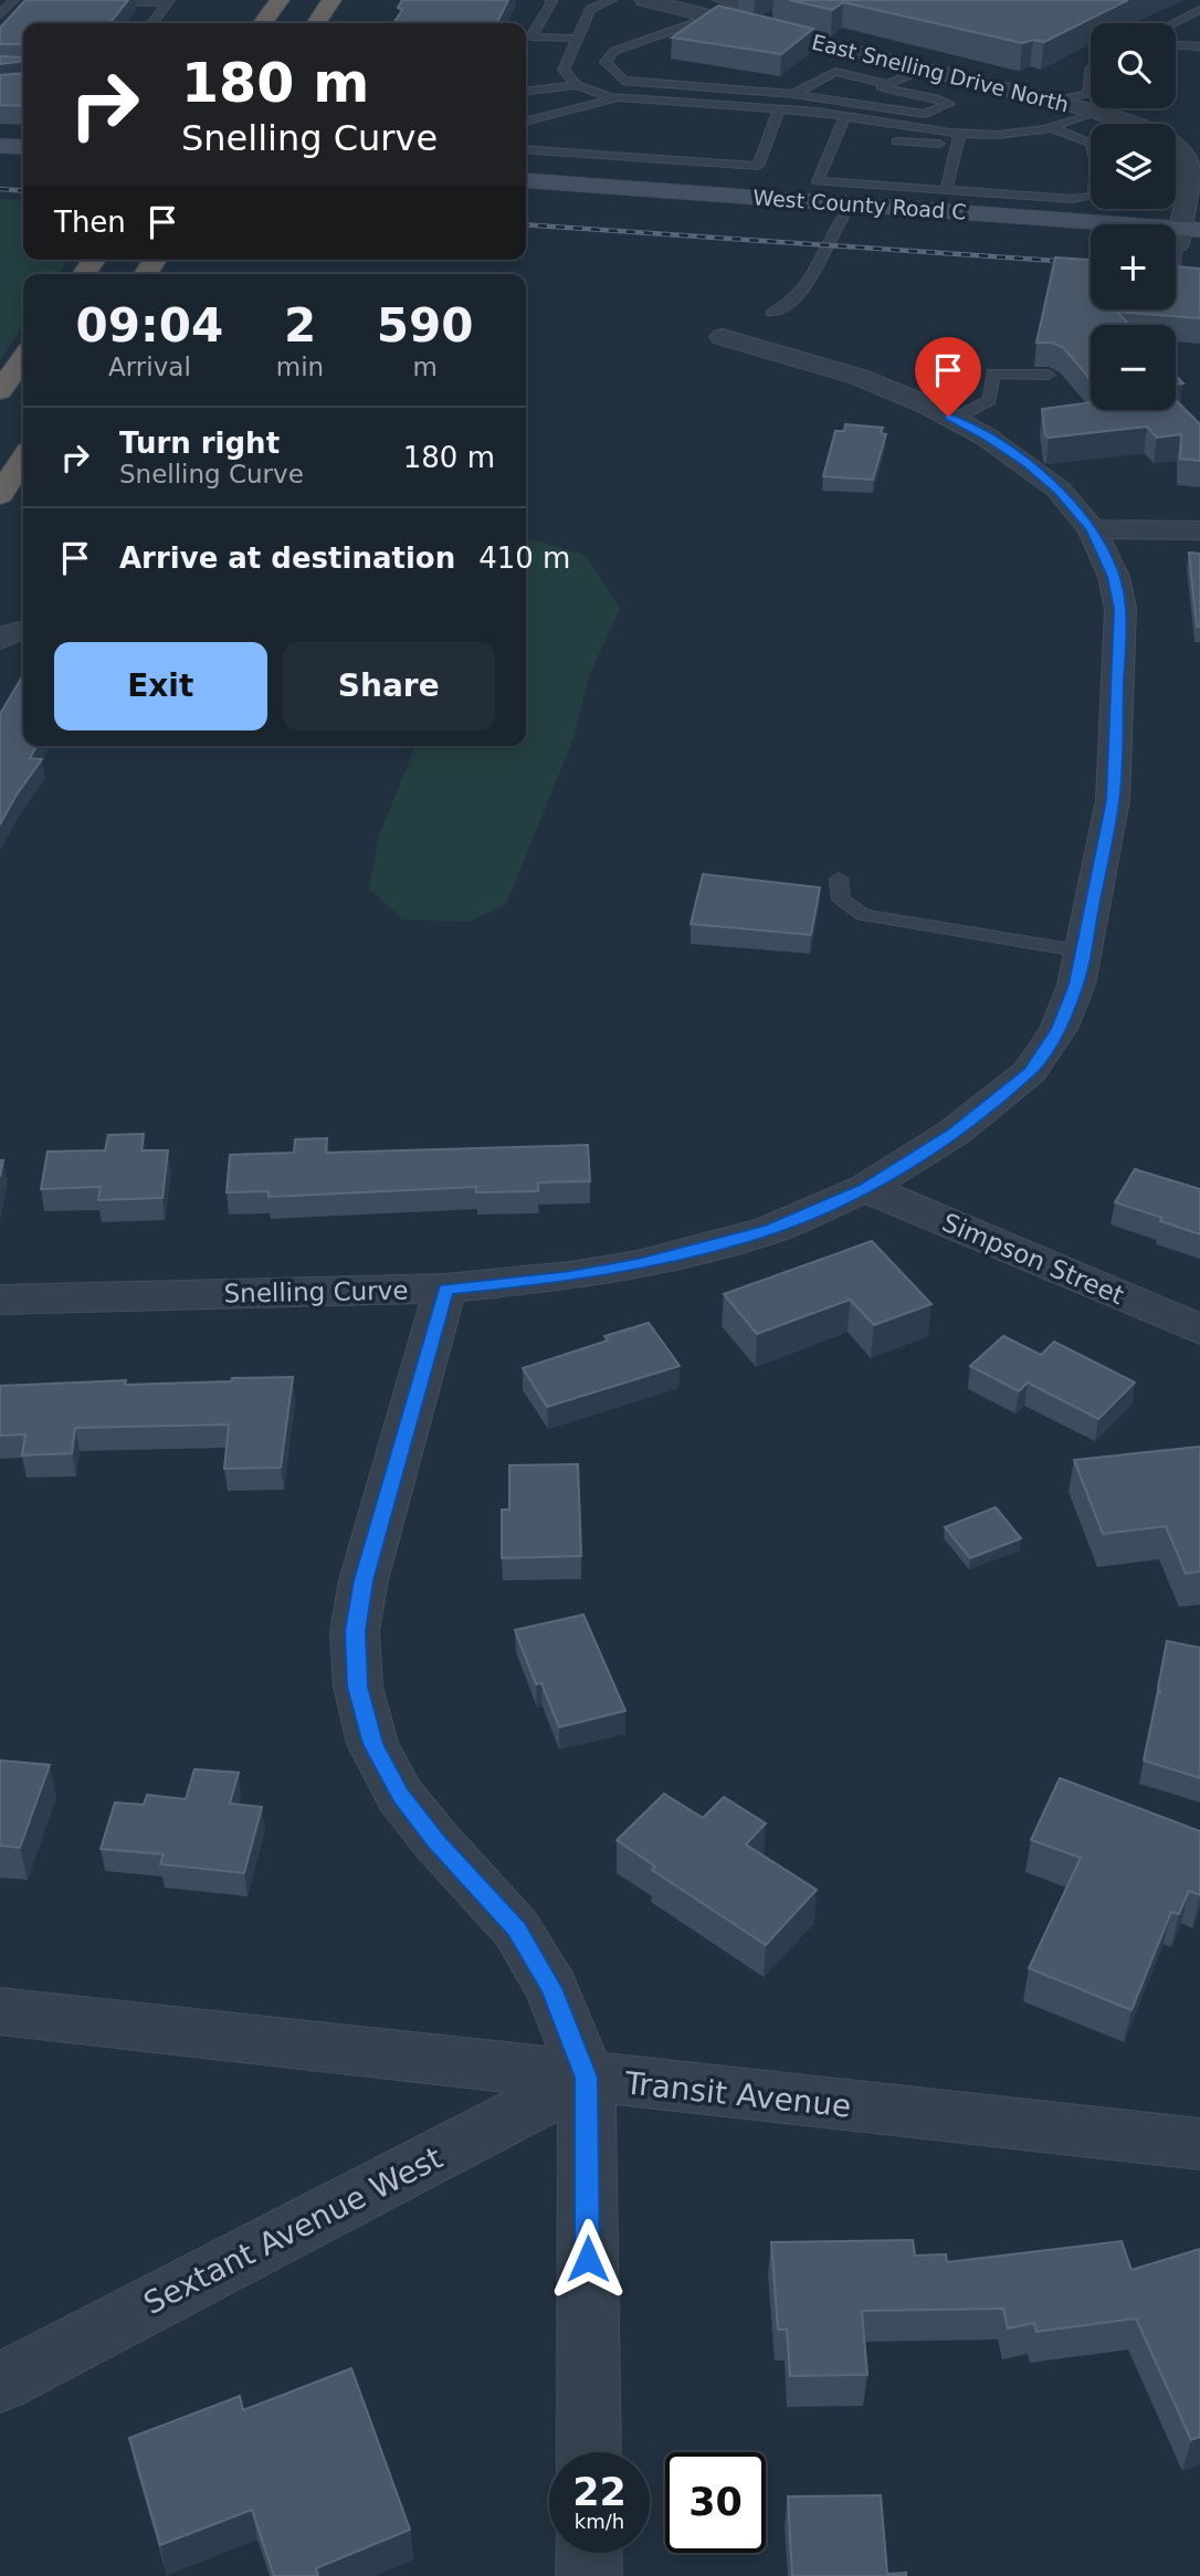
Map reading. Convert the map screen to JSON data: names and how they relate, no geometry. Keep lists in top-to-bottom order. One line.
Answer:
{"streets":{"main road":["West County Road C"],"street":["East Snelling Drive North","Simpson Street","Snelling Curve","Transit Avenue","Sextant Avenue West"]},"crossings":[["East Snelling Drive North","West County Road C"],["Simpson Street","Snelling Curve"],["Transit Avenue","Sextant Avenue West"]],"page":{"map_buttons":["+","−"],"turn":["180 m","Snelling Curve"],"then":"Then","eta":["09:04","Arrival","2","min","590","m"],"list":[{"name":"Turn right","note":"Snelling Curve","value":"180 m"},{"name":"Arrive at destination","value":"410 m"}],"buttons":["Exit","Share"],"speed":"22 km/h","limit":"30"}}
